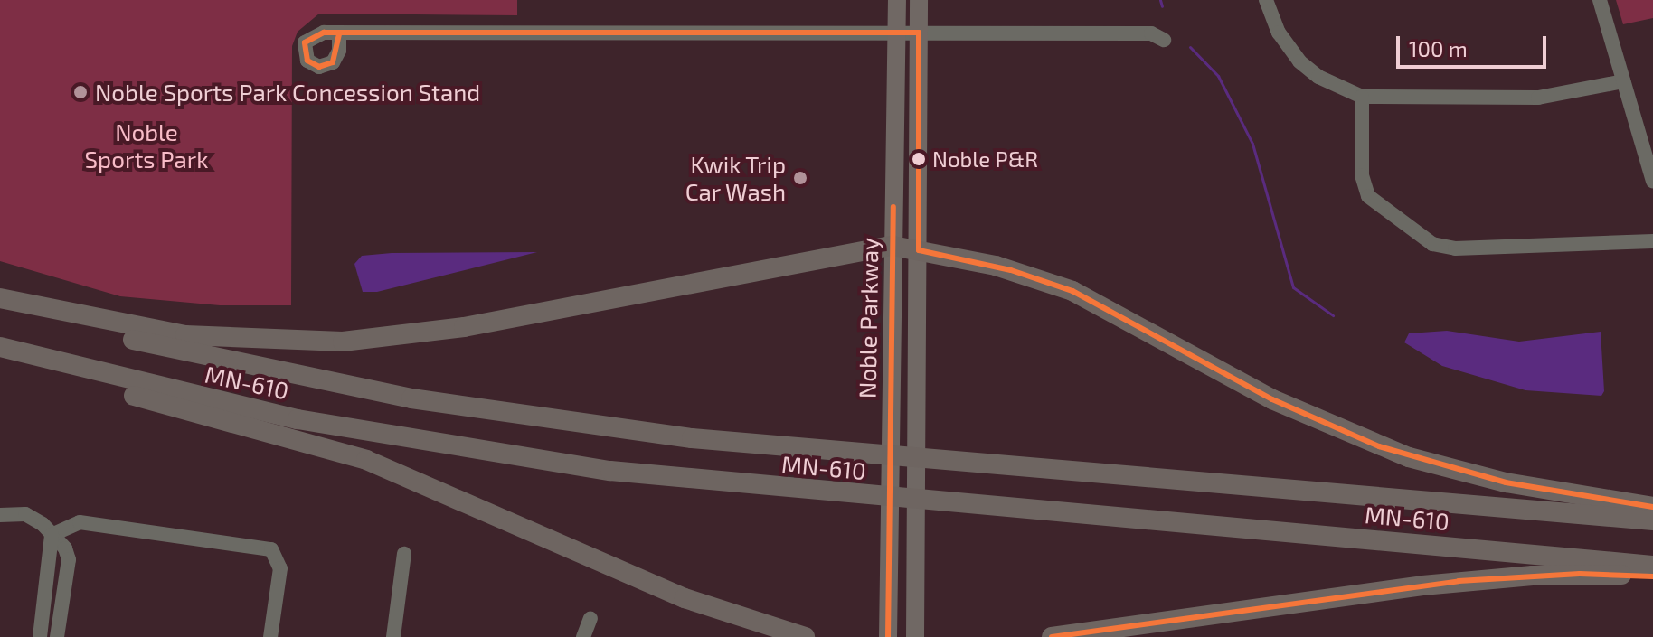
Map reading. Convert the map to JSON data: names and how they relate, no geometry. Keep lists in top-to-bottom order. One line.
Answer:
{"streets":{"highway":["MN-610"],"main road":["Noble Parkway"]},"parks":["Noble Sports Park"],"places":["Noble Sports Park Concession Stand","Noble P&R","Kwik Trip Car Wash"],"scale_bar":"100 m"}
